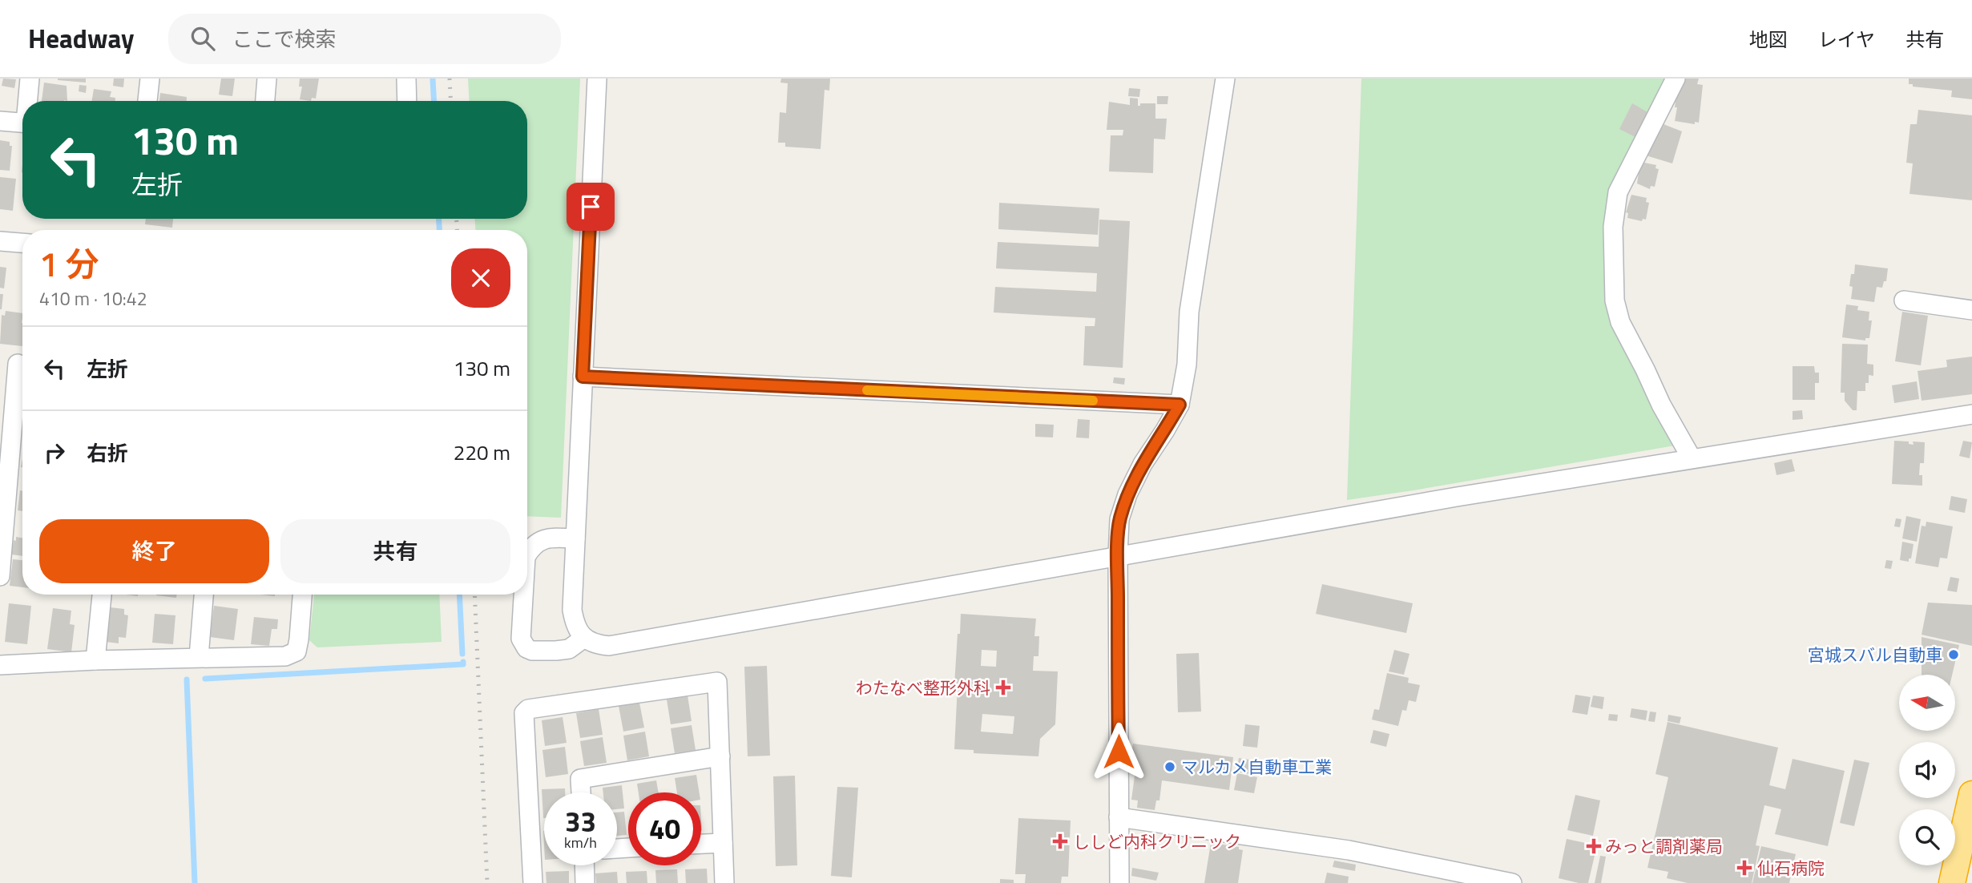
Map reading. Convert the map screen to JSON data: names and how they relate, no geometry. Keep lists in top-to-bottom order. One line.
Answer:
{"places":{"other":["宮城スバル自動車","マルカメ自動車工業"],"health":["わたなべ整形外科","ししど内科クリニック","みっと調剤薬局","仙石病院"]},"north":"left","page":{"header":"Headway","search":"ここで検索","nav":["地図","レイヤ","共有"],"turn":["130 m","左折"],"heading":["1 分","410 m · 10:42"],"list":[{"name":"左折","value":"130 m"},{"name":"右折","value":"220 m"}],"buttons":["終了","共有"],"speed":"33 km/h","limit":"40"}}
